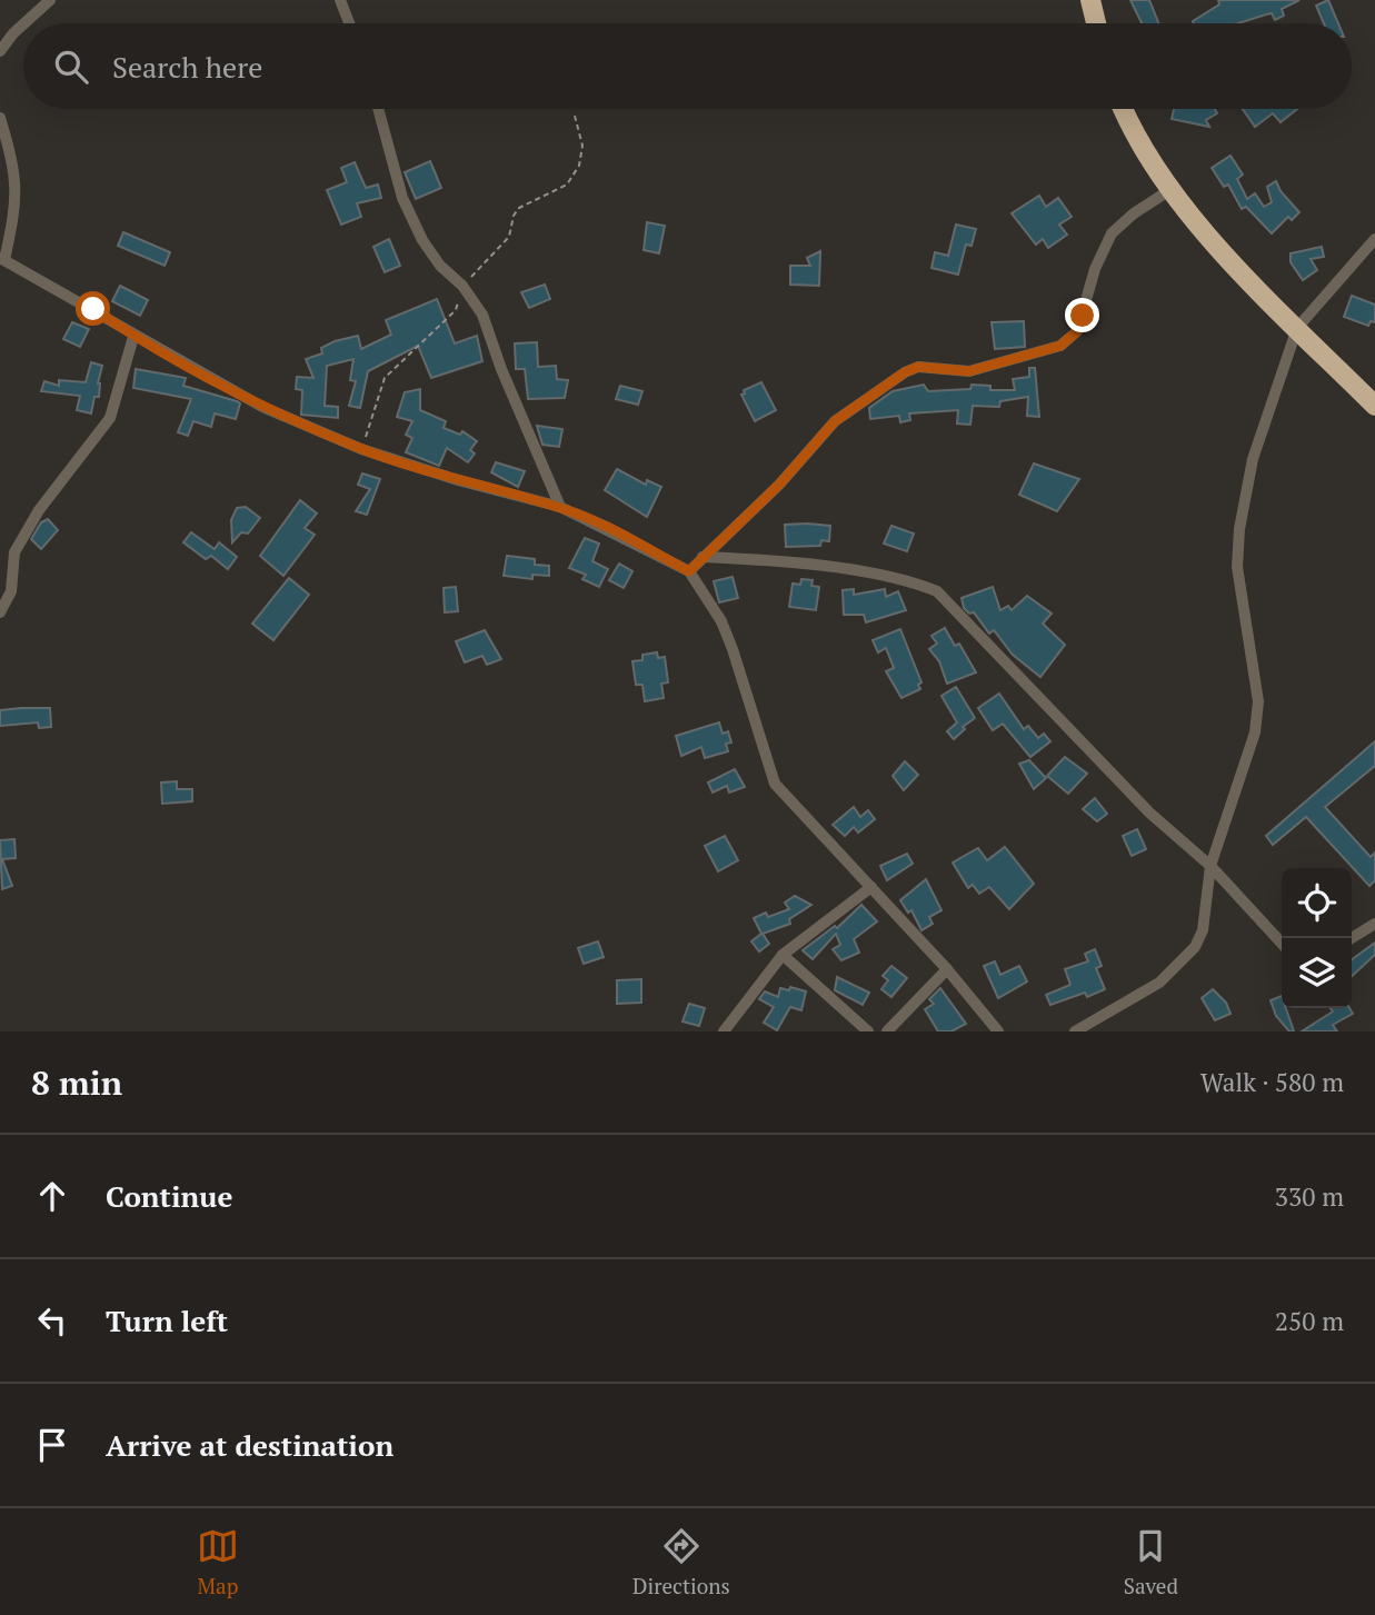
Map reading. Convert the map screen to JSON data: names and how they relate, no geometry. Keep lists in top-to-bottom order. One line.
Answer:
{"page":{"search":"Search here","heading":["8 min","Walk · 580 m"],"list":[["Continue","330 m"],["Turn left","250 m"],"Arrive at destination"],"nav":["Map","Directions","Saved"]}}
